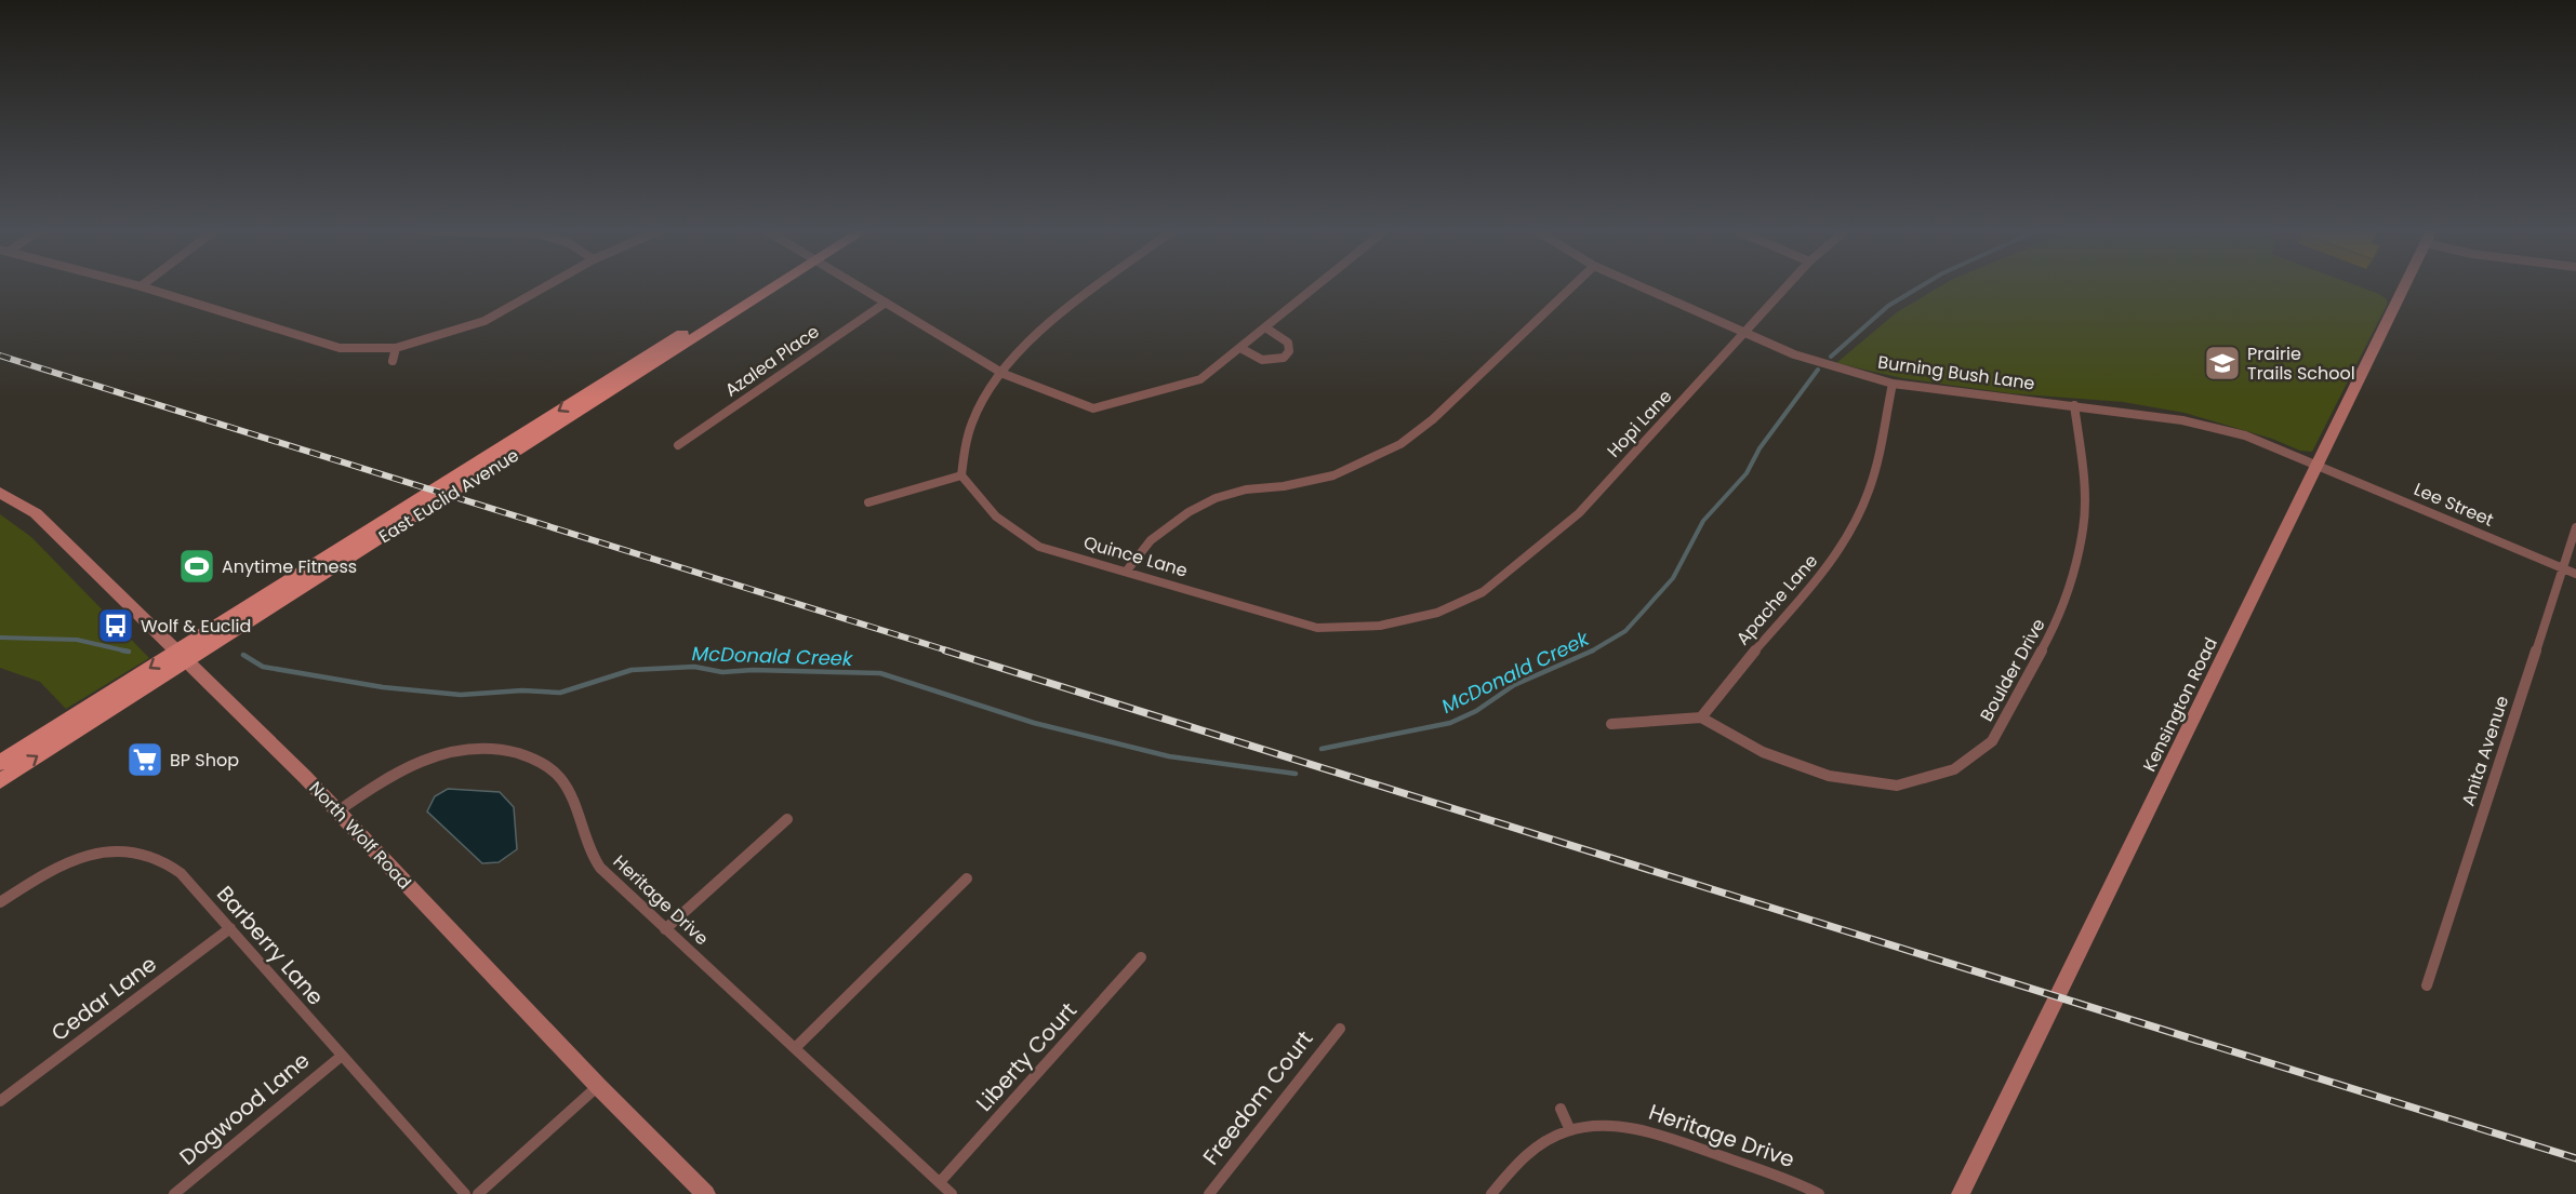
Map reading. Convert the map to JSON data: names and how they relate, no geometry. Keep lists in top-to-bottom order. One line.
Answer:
{"streets":{"main road":["East Euclid Avenue","Kensington Road","North Wolf Road"],"street":["Azalea Place","Burning Bush Lane","Hopi Lane","Lee Street","Quince Lane","Apache Lane","Boulder Drive","Anita Avenue","Heritage Drive","Barberry Lane","Cedar Lane","Liberty Court","Freedom Court","Dogwood Lane"]},"crossings":[["Burning Bush Lane","Hopi Lane"],["Burning Bush Lane","Lee Street"],["Burning Bush Lane","Apache Lane"],["Burning Bush Lane","Boulder Drive"],["Burning Bush Lane","Kensington Road"],["Hopi Lane","Quince Lane"],["East Euclid Avenue","North Wolf Road"],["Lee Street","Kensington Road"],["Lee Street","Anita Avenue"],["Apache Lane","Boulder Drive"],["North Wolf Road","Heritage Drive"],["Heritage Drive","Liberty Court"],["Barberry Lane","Cedar Lane"],["Barberry Lane","Dogwood Lane"]],"water":["McDonald Creek"],"places":{"school or university":["Prairie Trails School"],"sports":["Anytime Fitness"],"bus stop":["Wolf & Euclid"],"supermarket":["BP Shop"]}}
